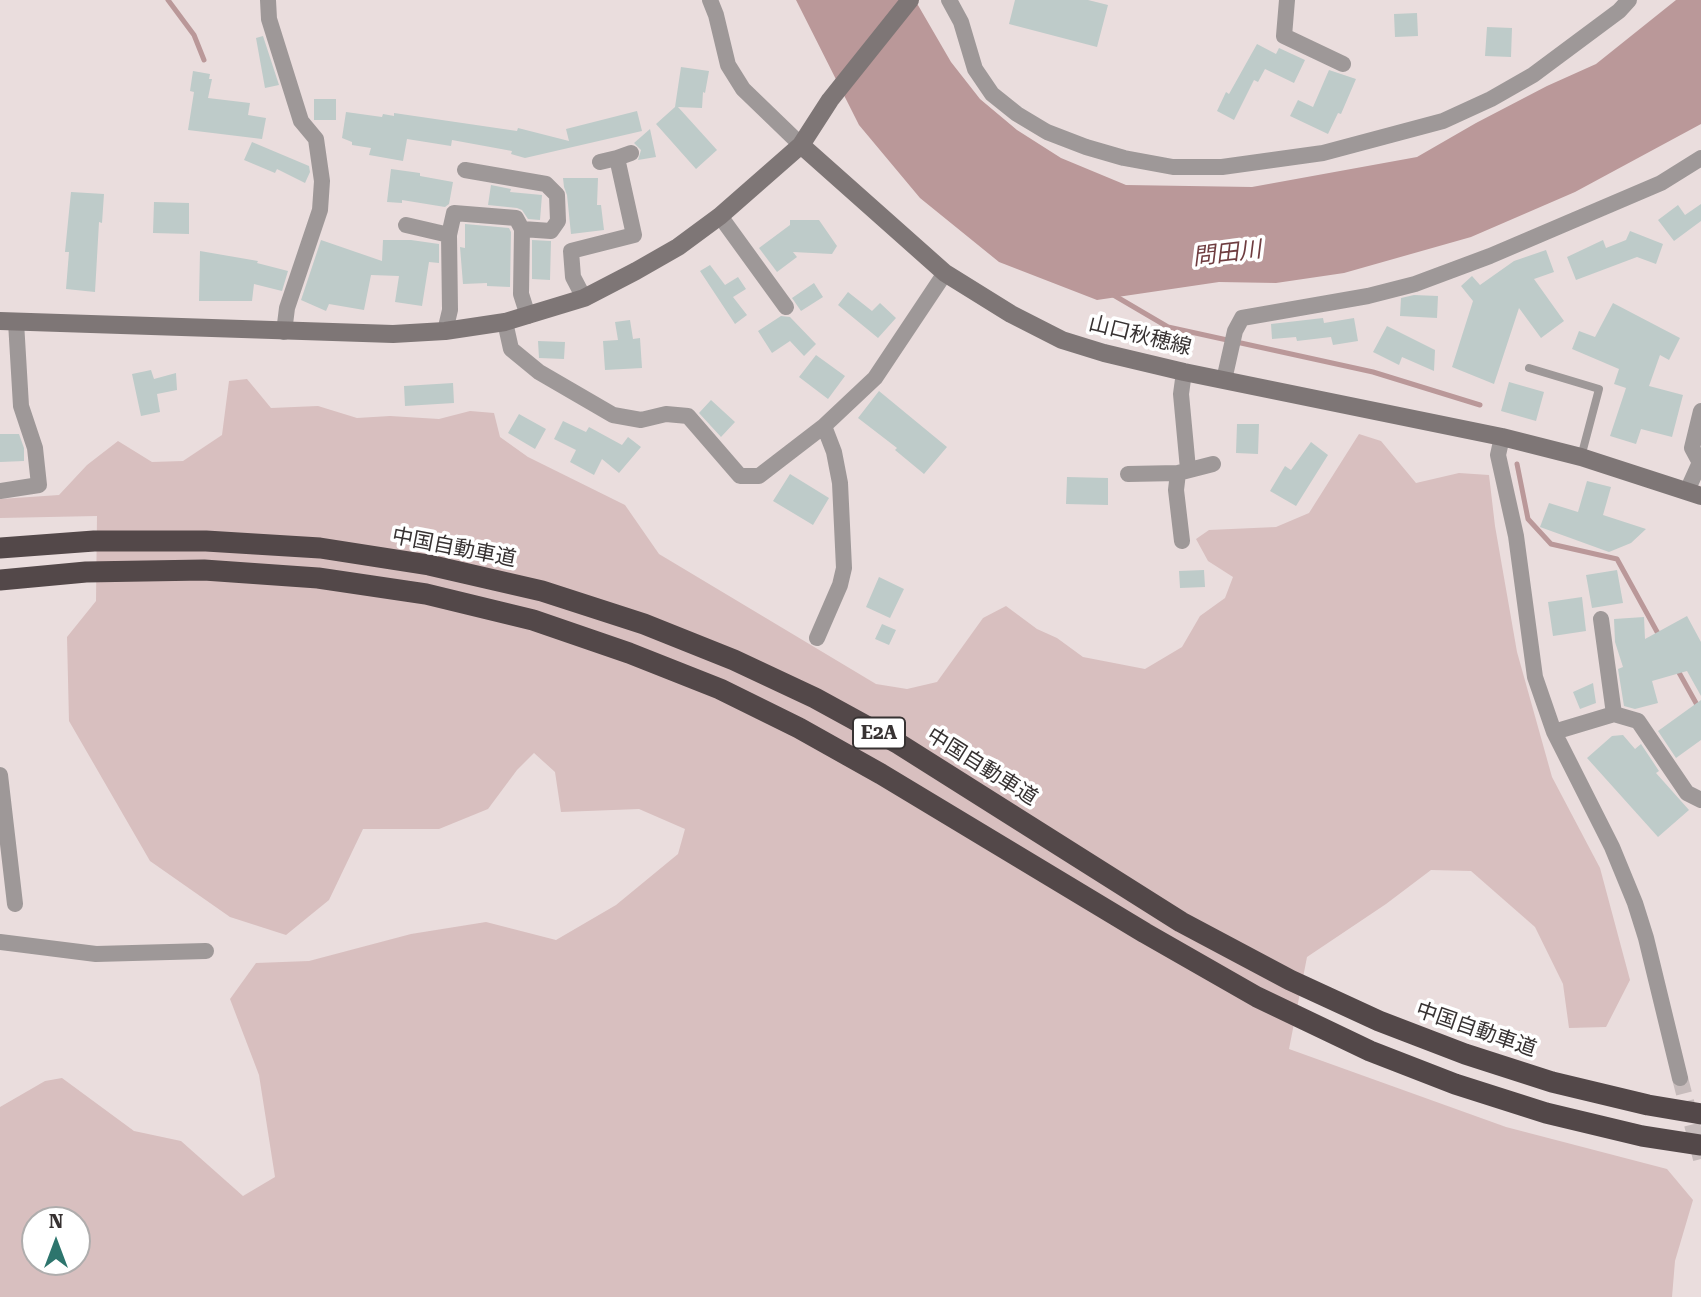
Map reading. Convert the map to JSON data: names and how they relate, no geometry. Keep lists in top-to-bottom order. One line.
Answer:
{"streets":{"highway":["中国自動車道","E2A"],"main road":["山口秋穂線"]},"water":["問田川"],"north":"top"}
